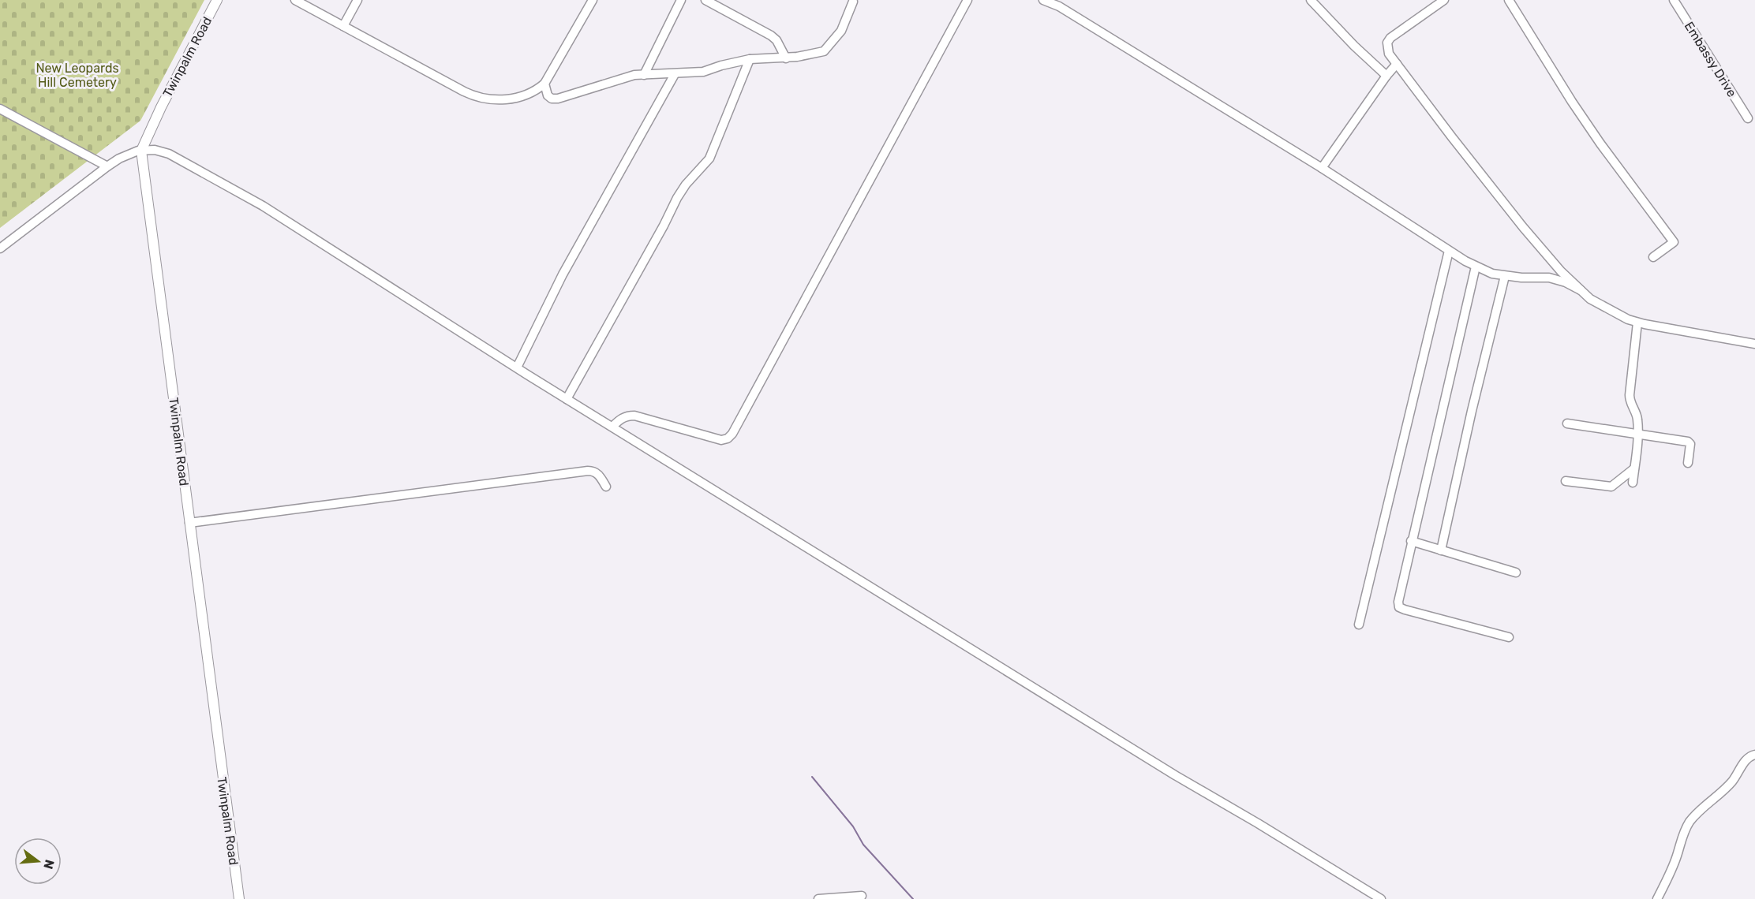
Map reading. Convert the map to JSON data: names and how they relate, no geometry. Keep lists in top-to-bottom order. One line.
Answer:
{"streets":{"main road":["Twinpalm Road"],"street":["Embassy Drive"]},"parks":["New Leopards Hill Cemetery"],"north":"right"}
